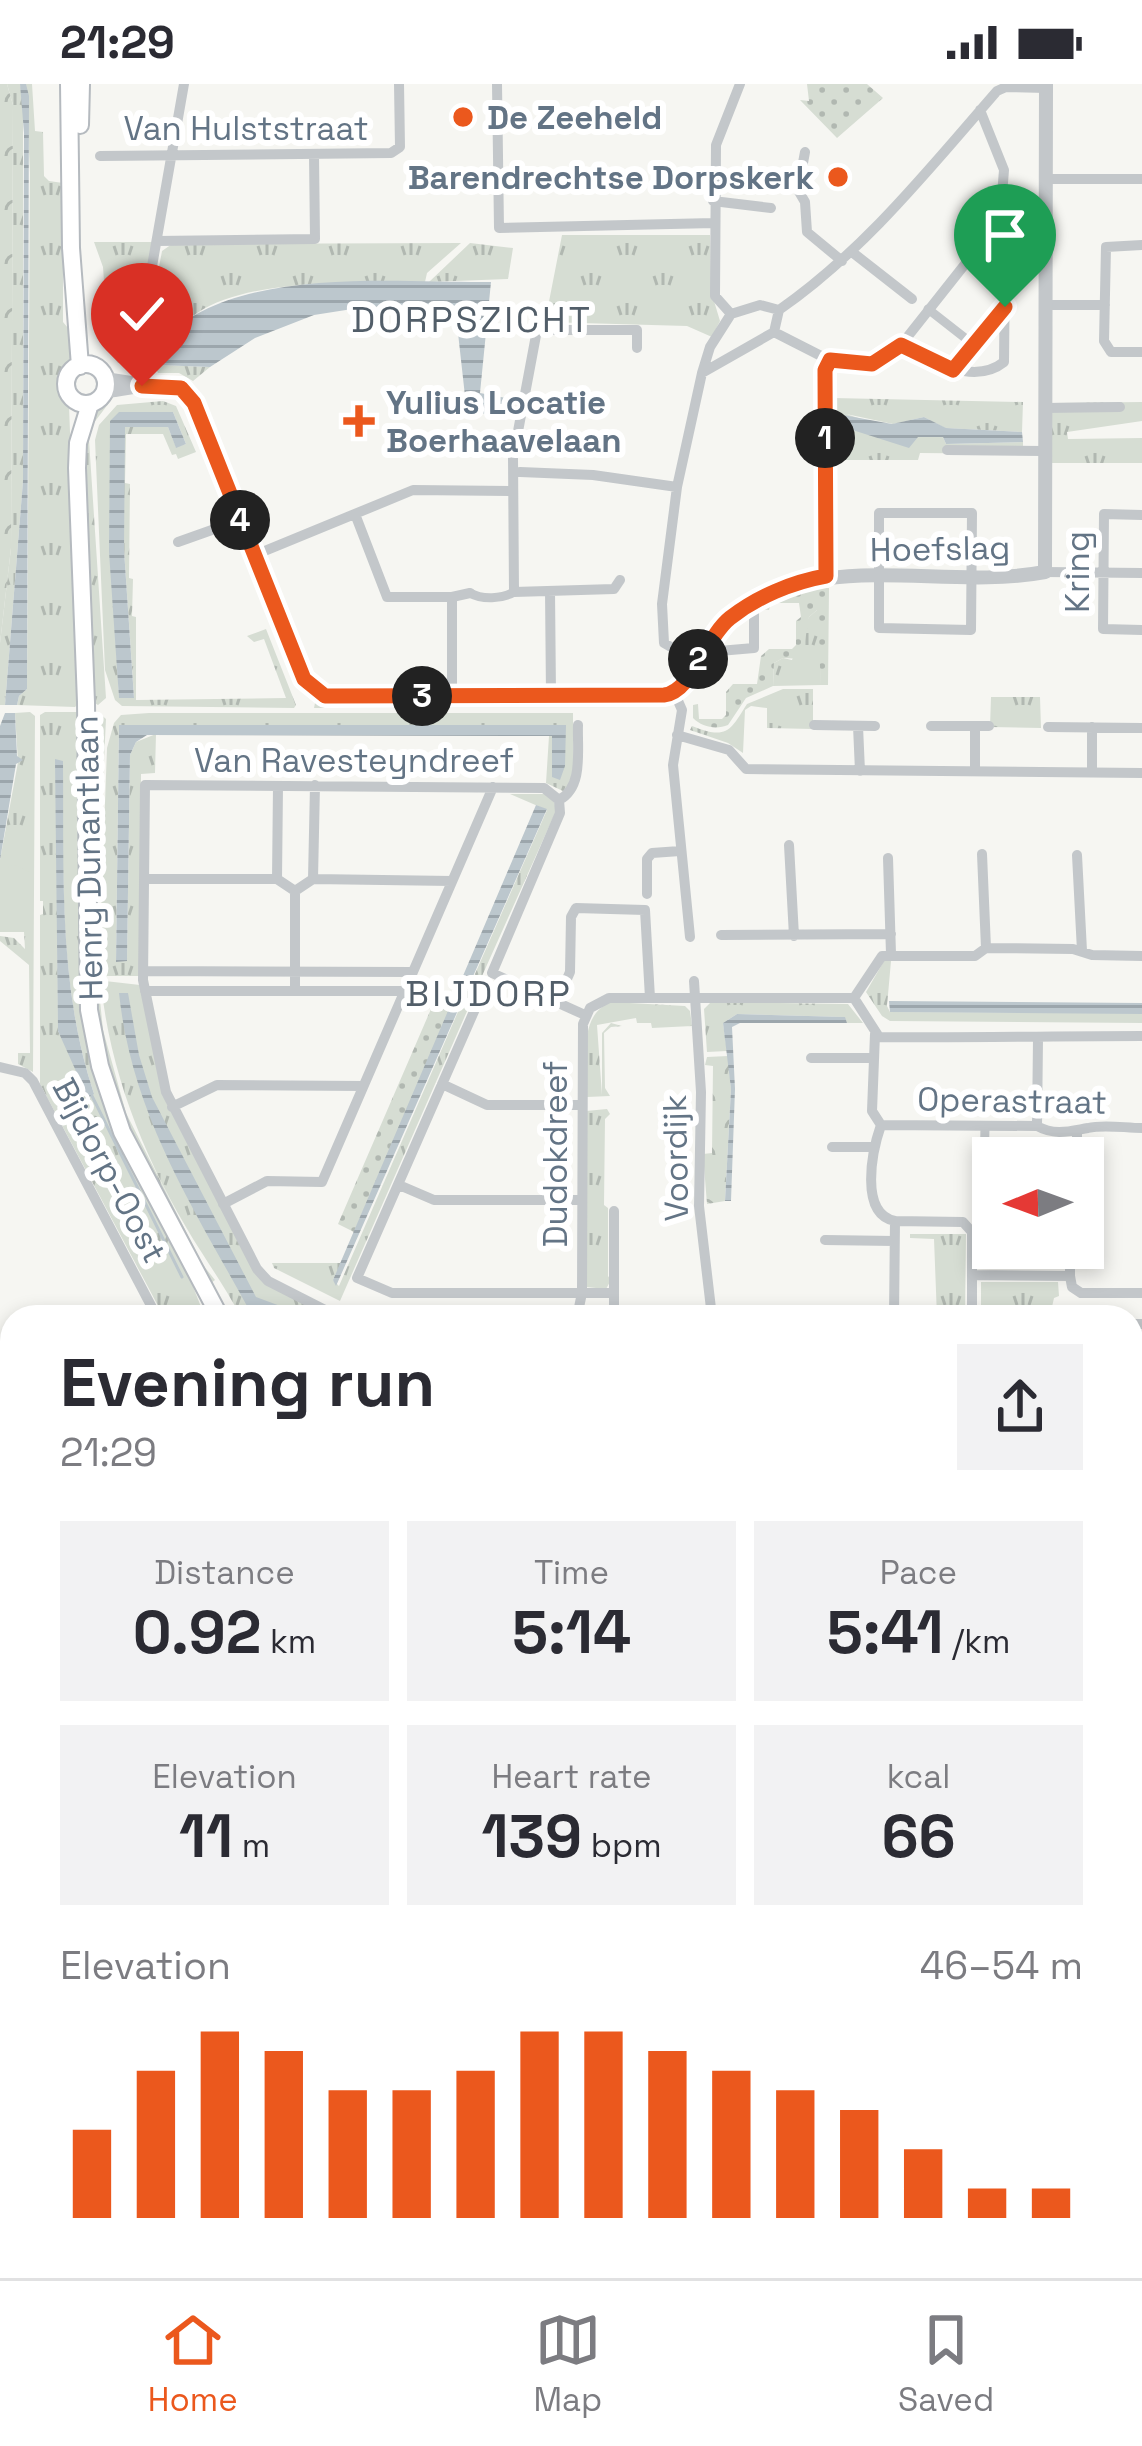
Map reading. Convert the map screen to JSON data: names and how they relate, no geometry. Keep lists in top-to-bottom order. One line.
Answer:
{"streets":{"main road":["Henry Dunantlaan"],"street":["Van Hulststraat","Hoefslag","Kring","Van Ravesteyndreef","Operastraat","Dudokdreef","Voordijk","Bijdorp-Oost"]},"crossings":[["Hoefslag","Kring"],["Van Ravesteyndreef","Dudokdreef"],["Dudokdreef","Voordijk"]],"districts":["DORPSZICHT","BIJDORP"],"places":{"other":["De Zeeheld","Barendrechtse Dorpskerk"],"health":["Yulius Locatie Boerhaavelaan"]},"north":"left","page":{"status":"21:29","pins":["1","4","2","3"],"heading":["Evening run","21:29"],"stats":[["Distance","0.92 km"],["Time","5:14"],["Pace","5:41 /km"],["Elevation","11 m"],["Heart rate","139 bpm"],["kcal","66"]],"chart":["Elevation","46–54 m"],"tabs":["Home","Map","Saved"]}}
